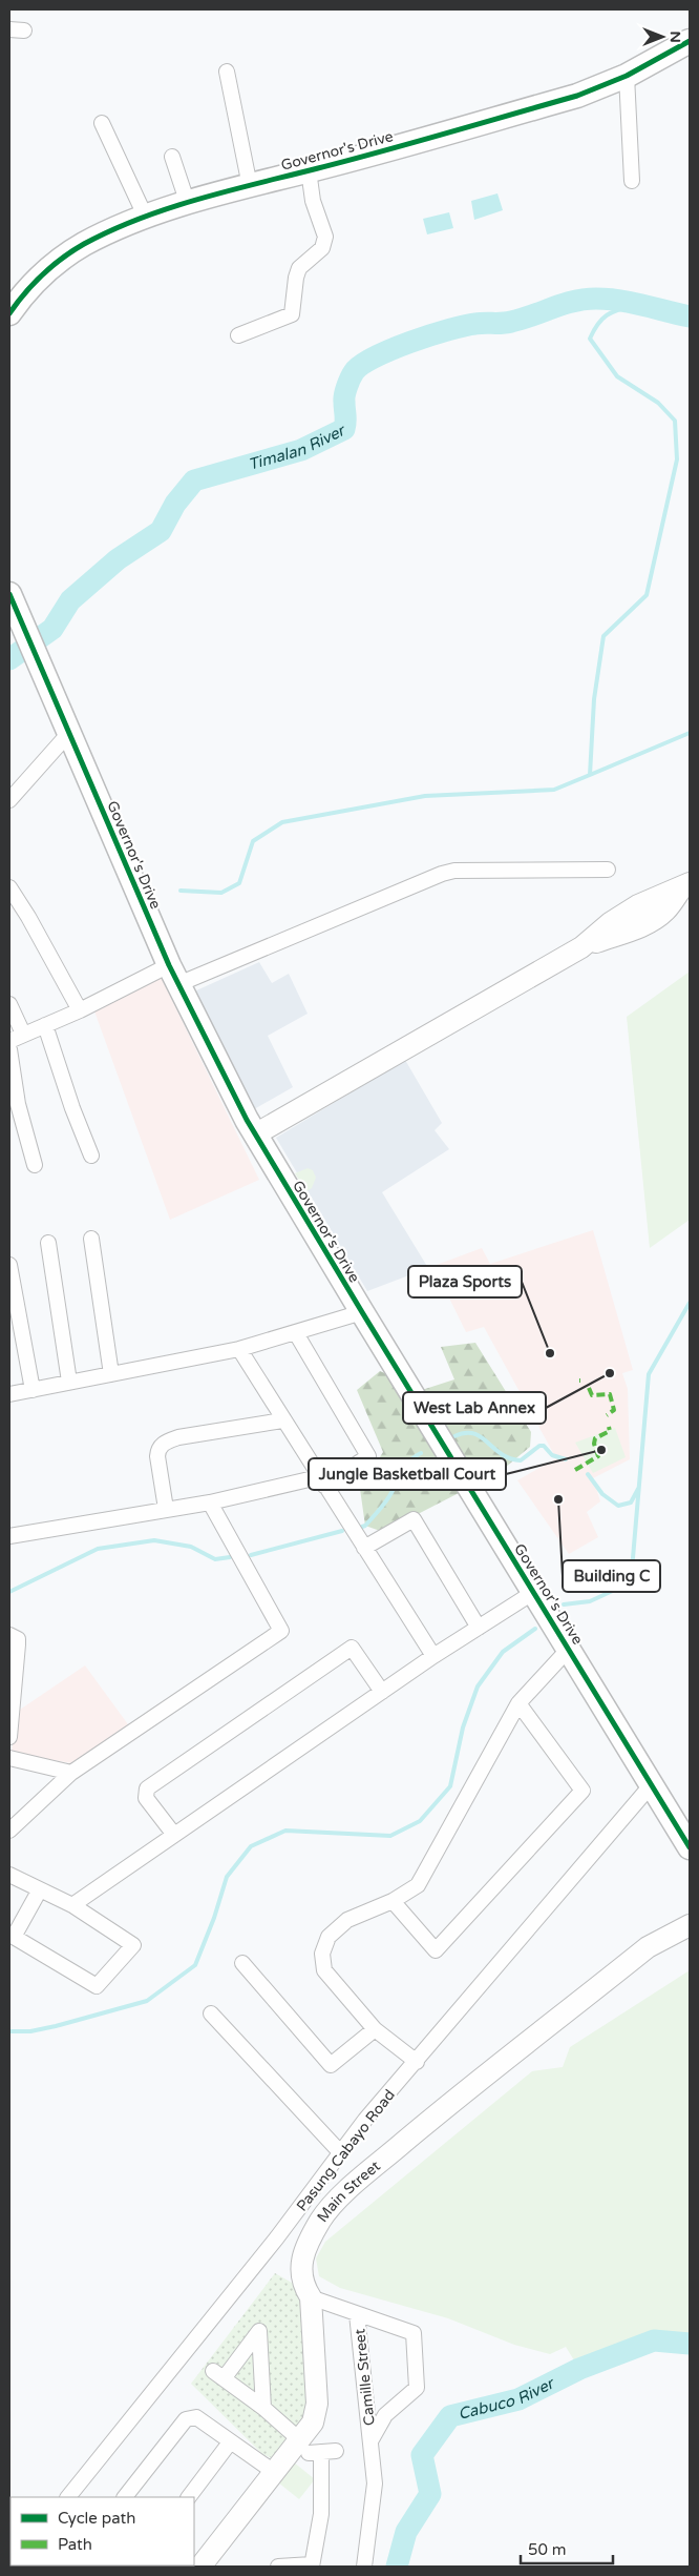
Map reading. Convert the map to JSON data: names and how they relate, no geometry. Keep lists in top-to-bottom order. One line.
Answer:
{"streets":{"main road":["Governor's Drive"],"street":["Pasung Cabayo Road","Main Street","Camille Street"]},"crossings":[["Governor's Drive","Pasung Cabayo Road"],["Main Street","Camille Street"]],"water":["Timalan River","Cabuco River"],"places":["Plaza Sports","West Lab Annex","Jungle Basketball Court","Building C"],"legend":["Cycle path","Path"],"scale_bar":"50 m","north":"right"}
